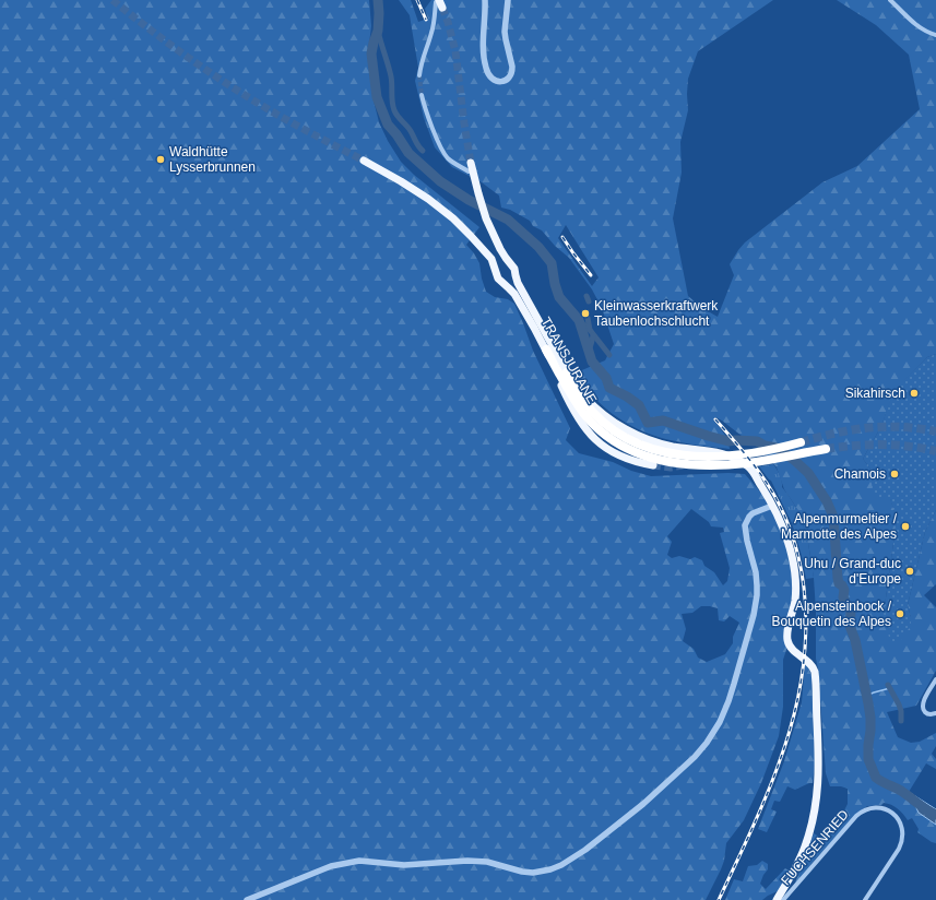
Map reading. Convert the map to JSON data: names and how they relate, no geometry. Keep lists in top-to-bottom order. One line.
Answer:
{"streets":{"highway":["TRANSJURANE"],"street":["FUCHSENRIED"]},"places":["Waldhütte Lysserbrunnen","Kleinwasserkraftwerk Taubenlochschlucht","Sikahirsch","Chamois","Alpenmurmeltier / Marmotte des Alpes","Uhu / Grand-duc d'Europe","Alpensteinbock / Bouquetin des Alpes"]}
